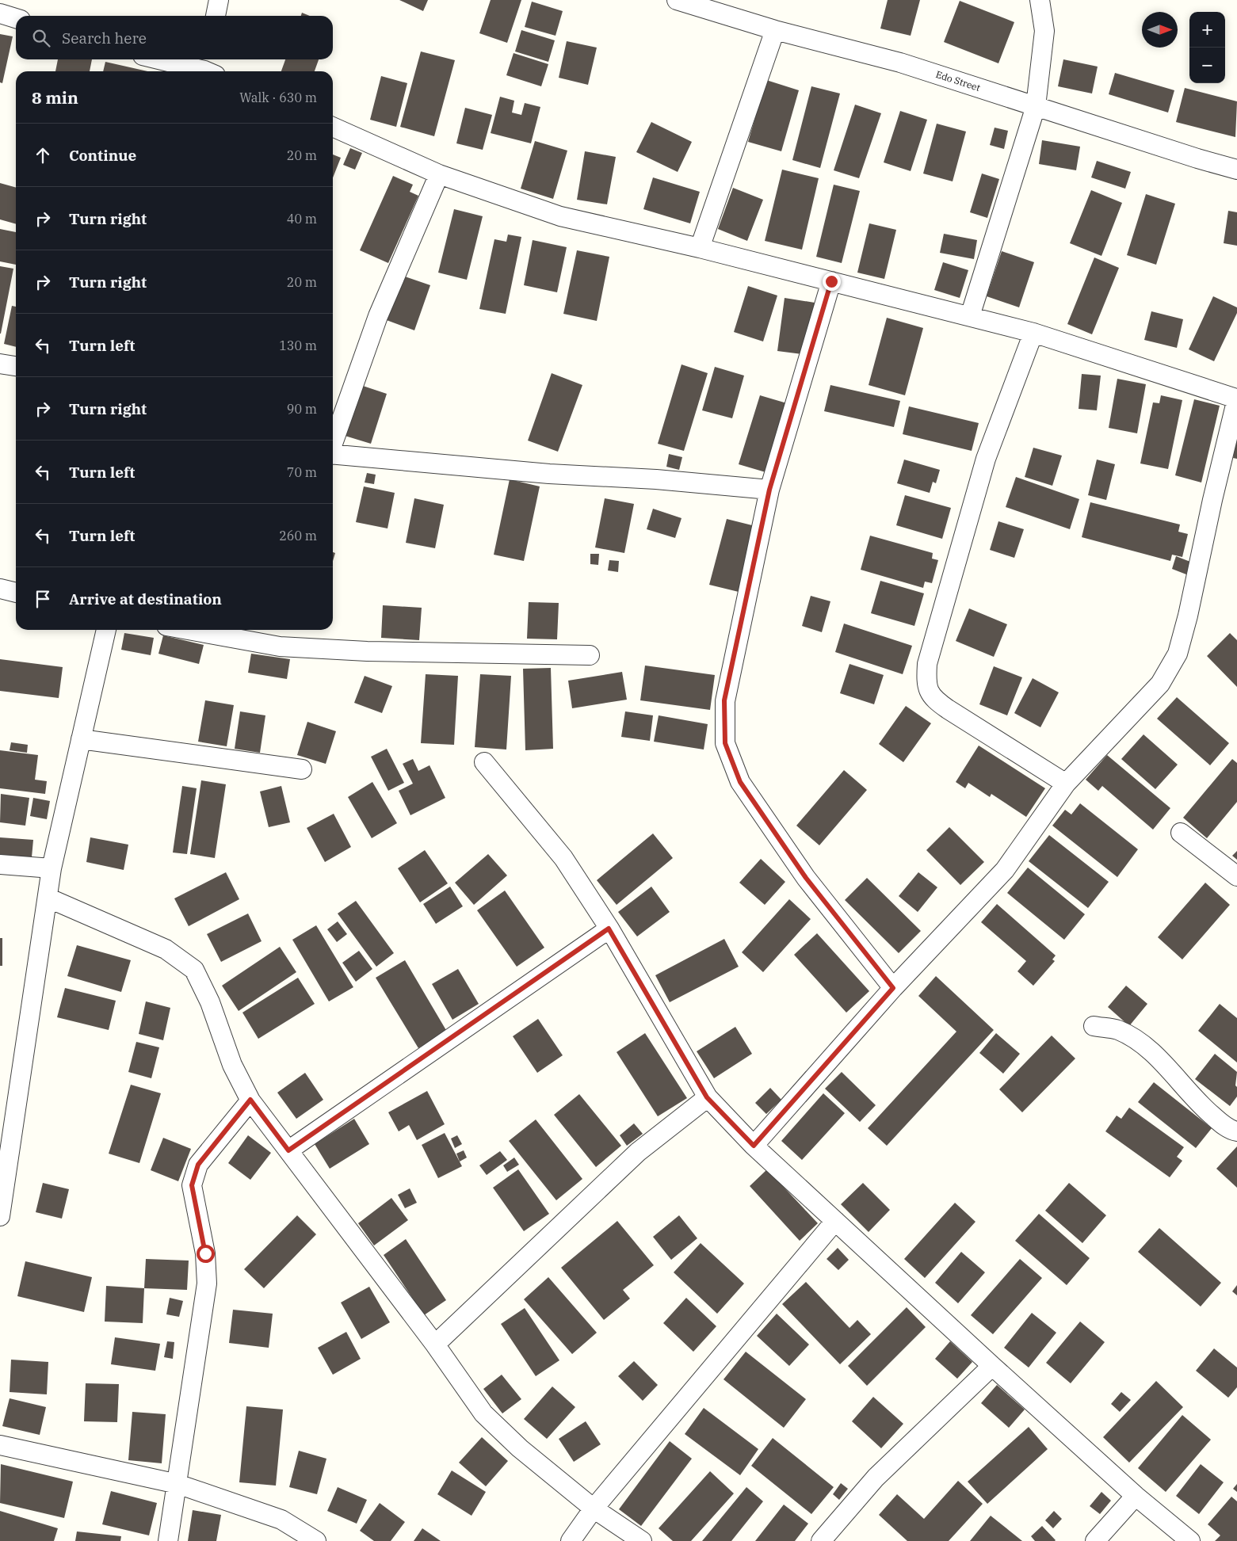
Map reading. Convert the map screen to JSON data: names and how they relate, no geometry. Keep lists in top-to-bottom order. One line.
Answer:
{"streets":{"street":["Edo Street"]},"north":"right","page":{"map_buttons":["+","−"],"search":"Search here","heading":["8 min","Walk · 630 m"],"list":[["Continue","20 m"],["Turn right","40 m"],["Turn right","20 m"],["Turn left","130 m"],["Turn right","90 m"],["Turn left","70 m"],["Turn left","260 m"],"Arrive at destination"]}}
